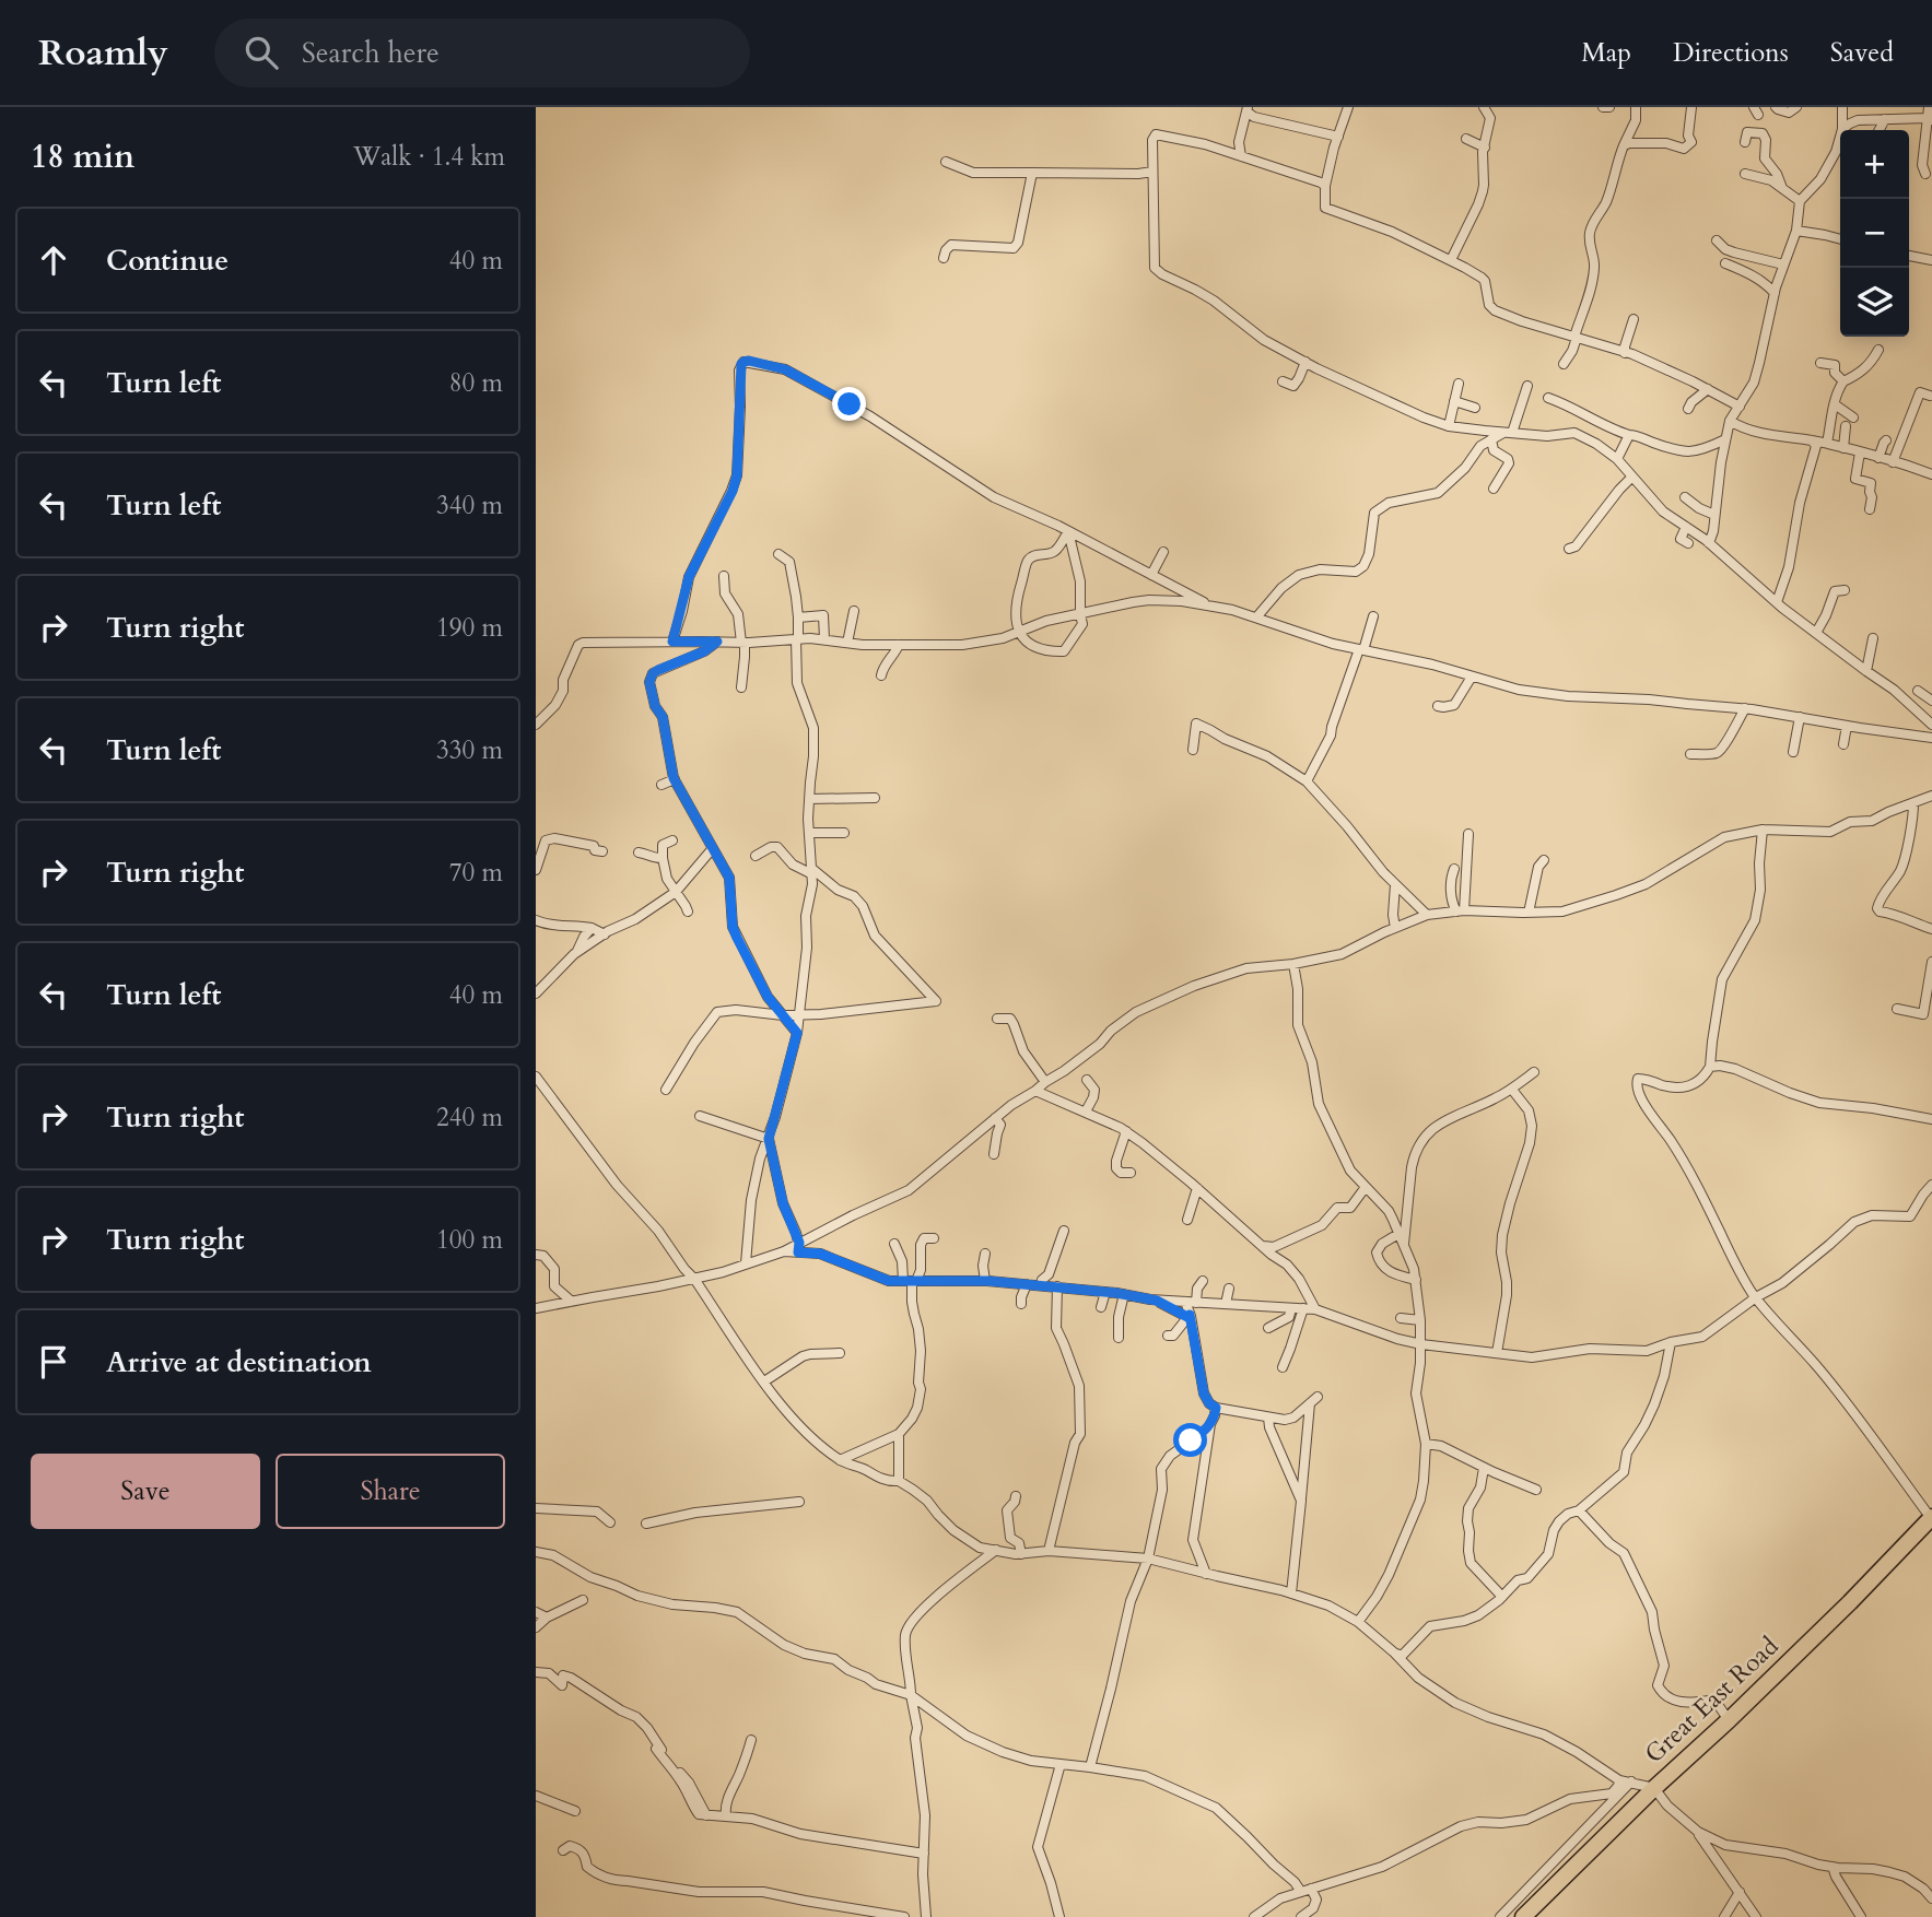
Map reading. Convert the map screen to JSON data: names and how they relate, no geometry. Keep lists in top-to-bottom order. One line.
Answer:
{"streets":{"highway":["Great East Road"]},"page":{"header":"Roamly","search":"Search here","nav":["Map","Directions","Saved"],"heading":["18 min","Walk · 1.4 km"],"map_buttons":["+","−"],"list":[["Continue","40 m"],["Turn left","80 m"],["Turn left","340 m"],["Turn right","190 m"],["Turn left","330 m"],["Turn right","70 m"],["Turn left","40 m"],["Turn right","240 m"],["Turn right","100 m"],"Arrive at destination"],"buttons":["Save","Share"]}}
